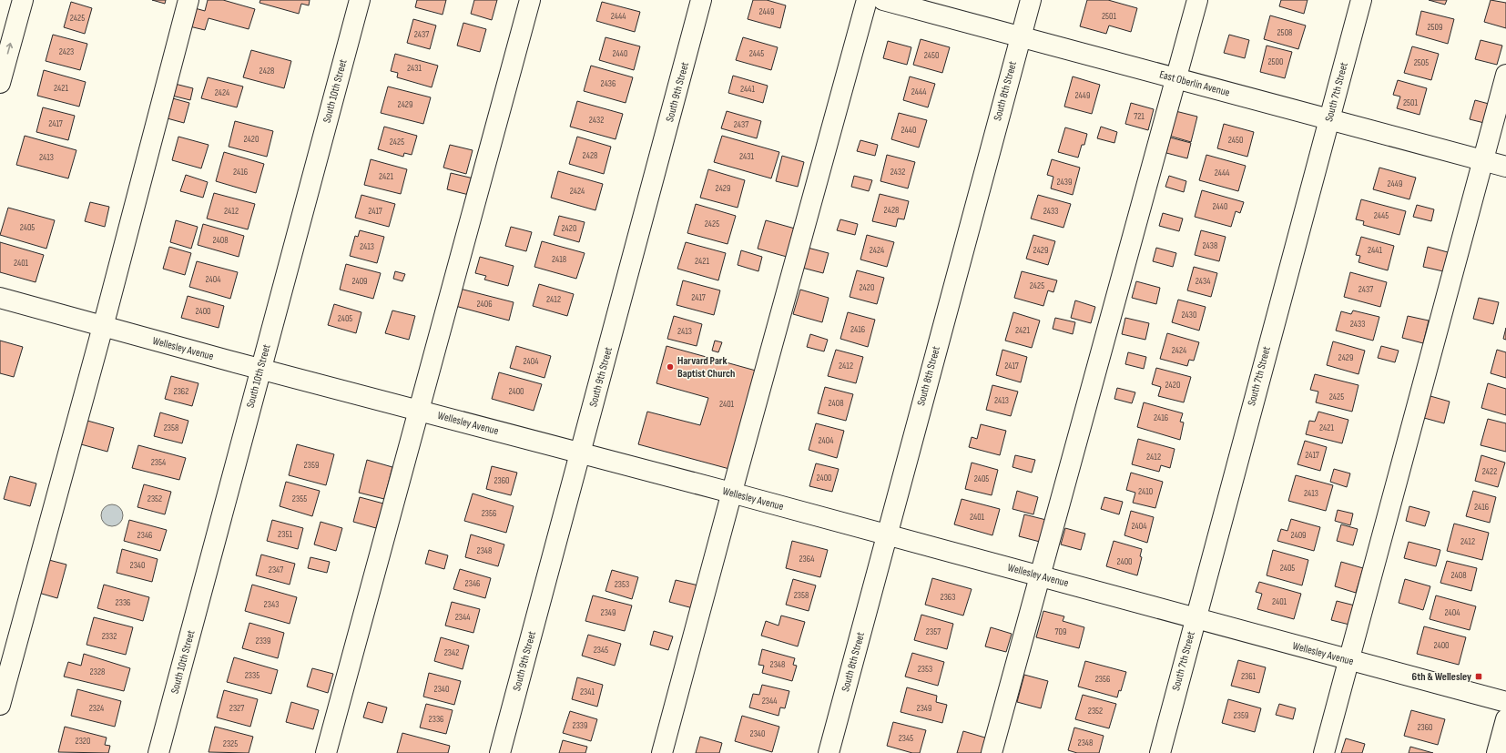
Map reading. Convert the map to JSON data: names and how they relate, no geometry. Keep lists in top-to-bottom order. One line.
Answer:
{"streets":{"street":["East Oberlin Avenue","South 10th Street","South 8th Street","South 9th Street","South 7th Street","Wellesley Avenue"]},"crossings":[["East Oberlin Avenue","South 8th Street"],["East Oberlin Avenue","South 7th Street"],["South 10th Street","Wellesley Avenue"],["South 8th Street","Wellesley Avenue"],["South 9th Street","Wellesley Avenue"],["South 7th Street","Wellesley Avenue"]],"places":{"other":["Harvard Park Baptist Church"],"transit":["6th & Wellesley"]},"house_numbers":["2449","2444","2501","2425","2509","2508","2437","2423","2440","2445","2450","2500","2505","2431","2428","2436","2421","2441","2444","2424","2449","2501","2429","721","2432","2417","2437","2440","2420","2450","2425","2428","2431","2413","2416","2432","2444","2421","2439","2449","2429","2424","2440","2428","2412","2417","2433","2445","2425","2405","2420","2408","2438","2413","2424","2429","2441","2418","2421","2401","2404","2409","2434","2425","2420","2437","2417","2412","2406","2400","2430","2405","2433","2416","2421","2413","2424","2429","2404","2412","2417","2420","2362","2400","2425","2413","2408","2401","2416","2358","2421","2404","2417","2412","2354","2359","2422","2400","2405","2360","2410","2413","2352","2355","2416","2356","2401","2404","2351","2346","2409","2412","2348","2364","2400","2340","2405","2347","2408","2346","2353","2358","2363","2401","2336","2343","2349","2404","2344","2357","709","2332","2339","2400","2345","2342","2348","2353","2328","2335","2361","2356","2340","2341","2344","2324","2327","2349","2352","2359","2336","2339","2360","2340","2345","2320","2348","2325"]}
